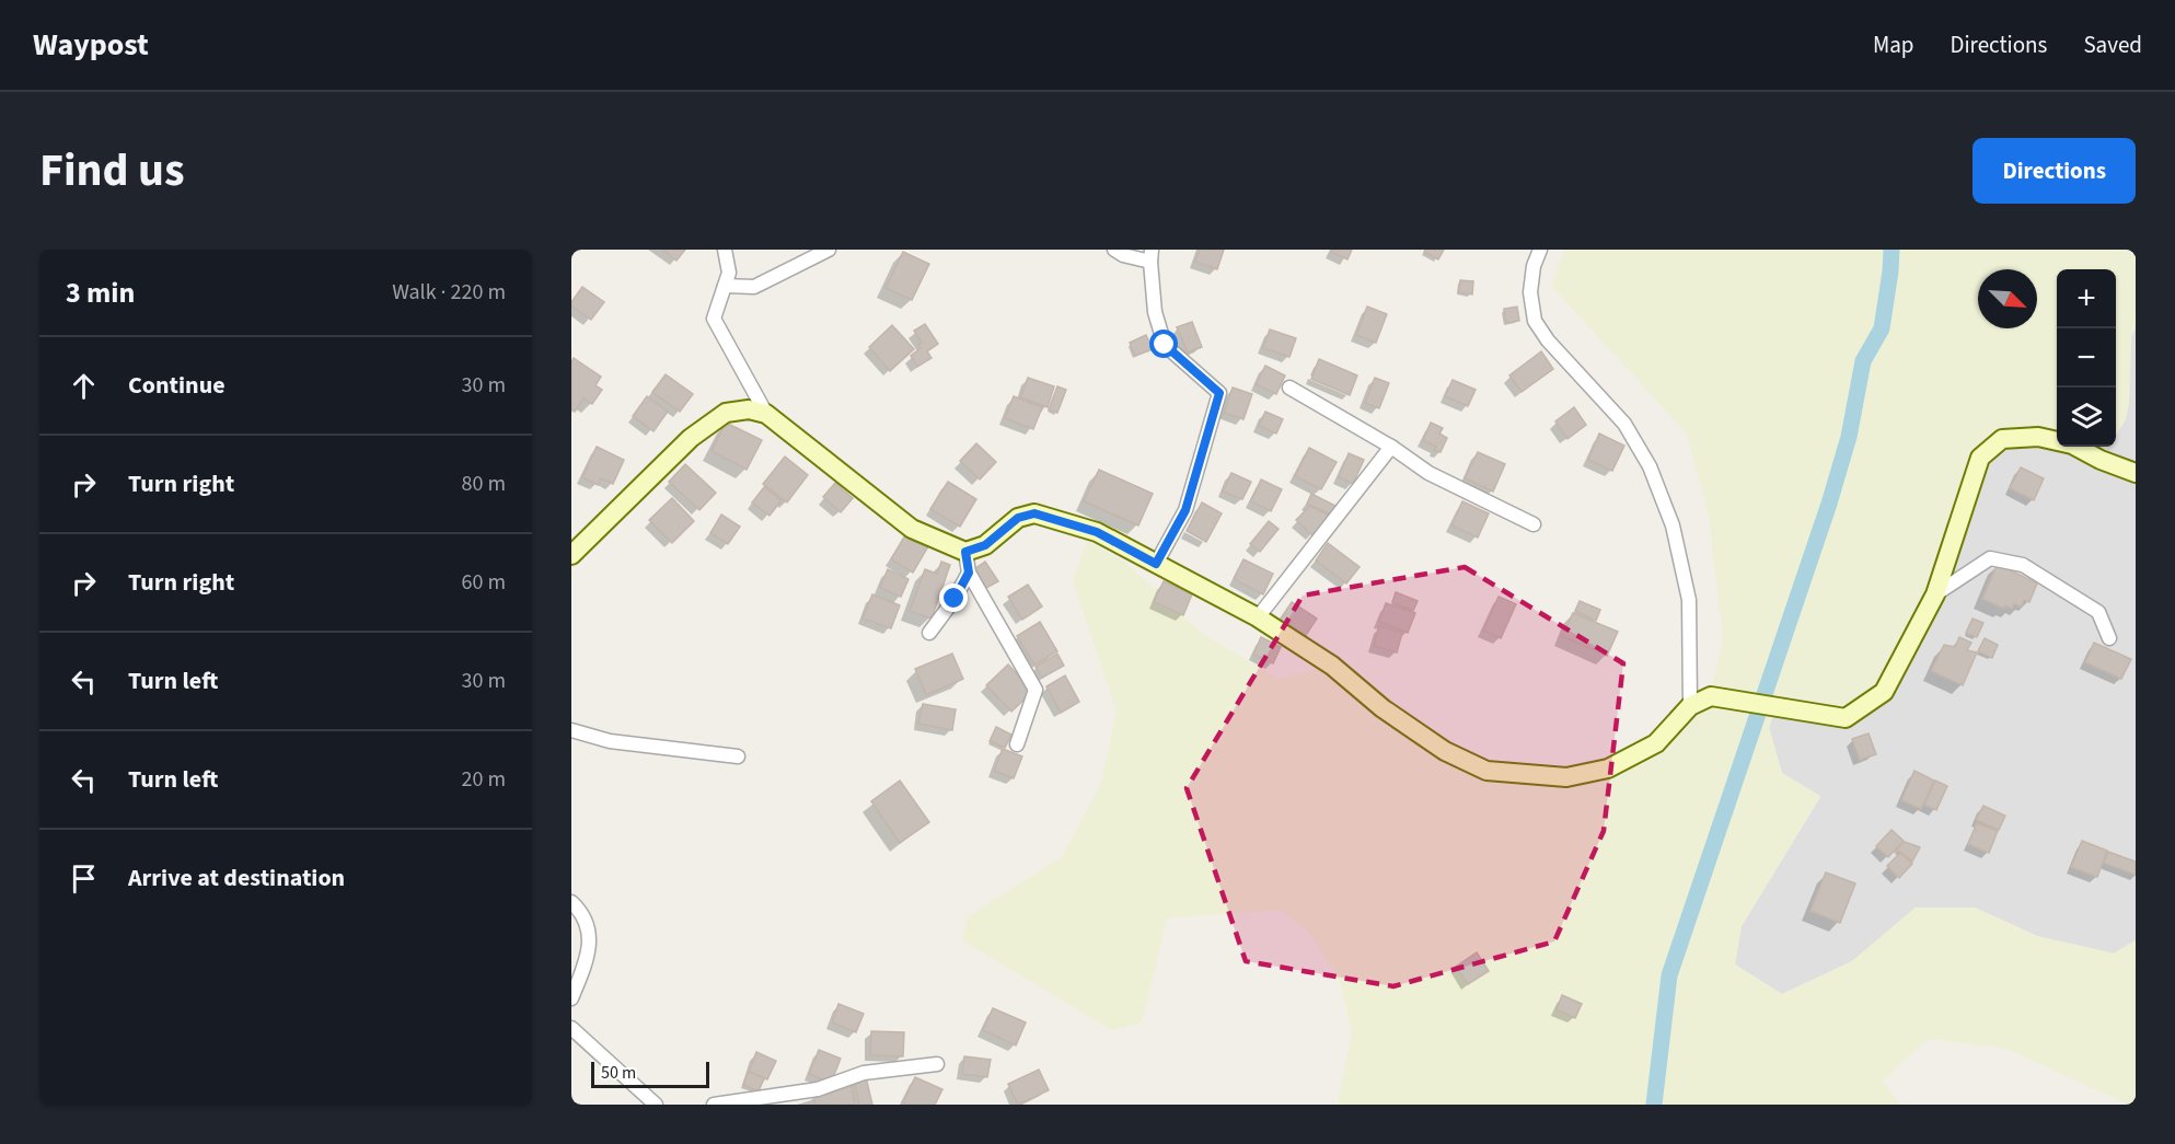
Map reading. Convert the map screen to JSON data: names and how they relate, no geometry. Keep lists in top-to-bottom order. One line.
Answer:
{"scale_bar":"50 m","north":"bottom right","page":{"header":"Waypost","nav":["Map","Directions","Saved"],"title":"Find us","buttons":"Directions","heading":["3 min","Walk · 220 m"],"map_buttons":["+","−"],"list":[["Continue","30 m"],["Turn right","80 m"],["Turn right","60 m"],["Turn left","30 m"],["Turn left","20 m"],"Arrive at destination"],"scale":"50 m"}}
